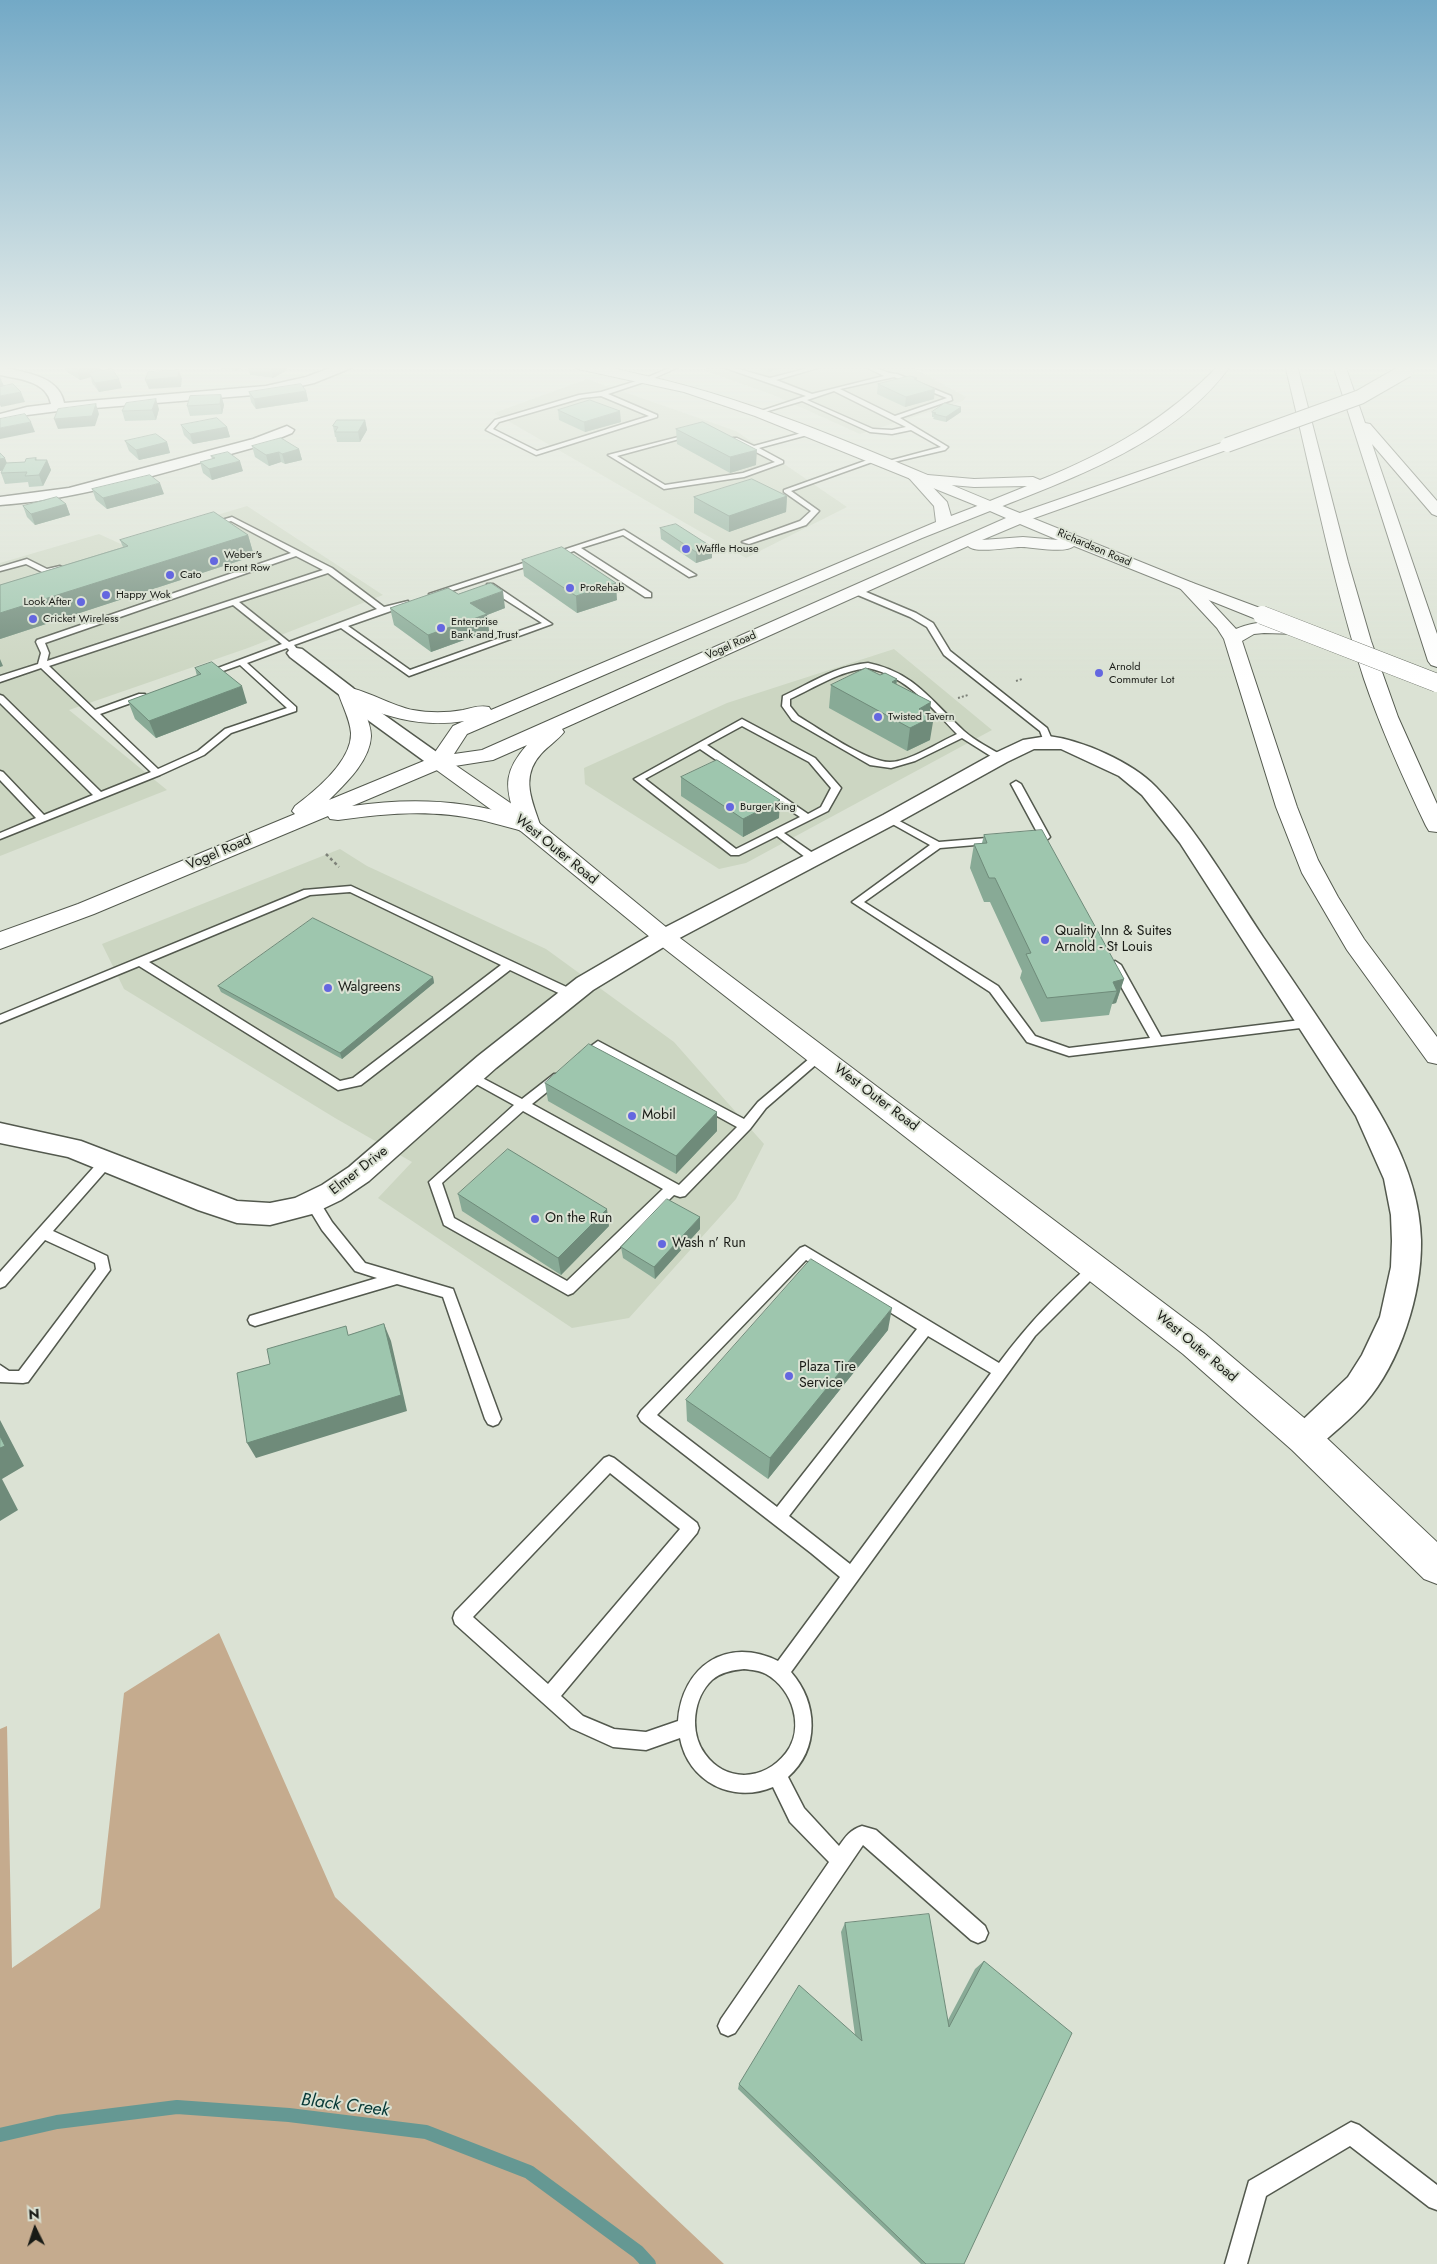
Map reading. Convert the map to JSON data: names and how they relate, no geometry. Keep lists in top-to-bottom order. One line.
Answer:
{"streets":{"main road":["Richardson Road","Vogel Road","West Outer Road"],"street":["Elmer Drive"]},"crossings":[["Richardson Road","Vogel Road"],["Vogel Road","West Outer Road"],["West Outer Road","Elmer Drive"]],"water":["Black Creek"],"places":["Waffle House","Weber's Front Row","Cato","ProRehab","Happy Wok","Look After","Cricket Wireless","Enterprise Bank and Trust","Arnold Commuter Lot","Twisted Tavern","Burger King","Quality Inn & Suites Arnold - St Louis","Walgreens","Mobil","On the Run","Wash n’ Run","Plaza Tire Service"],"north":"top"}
